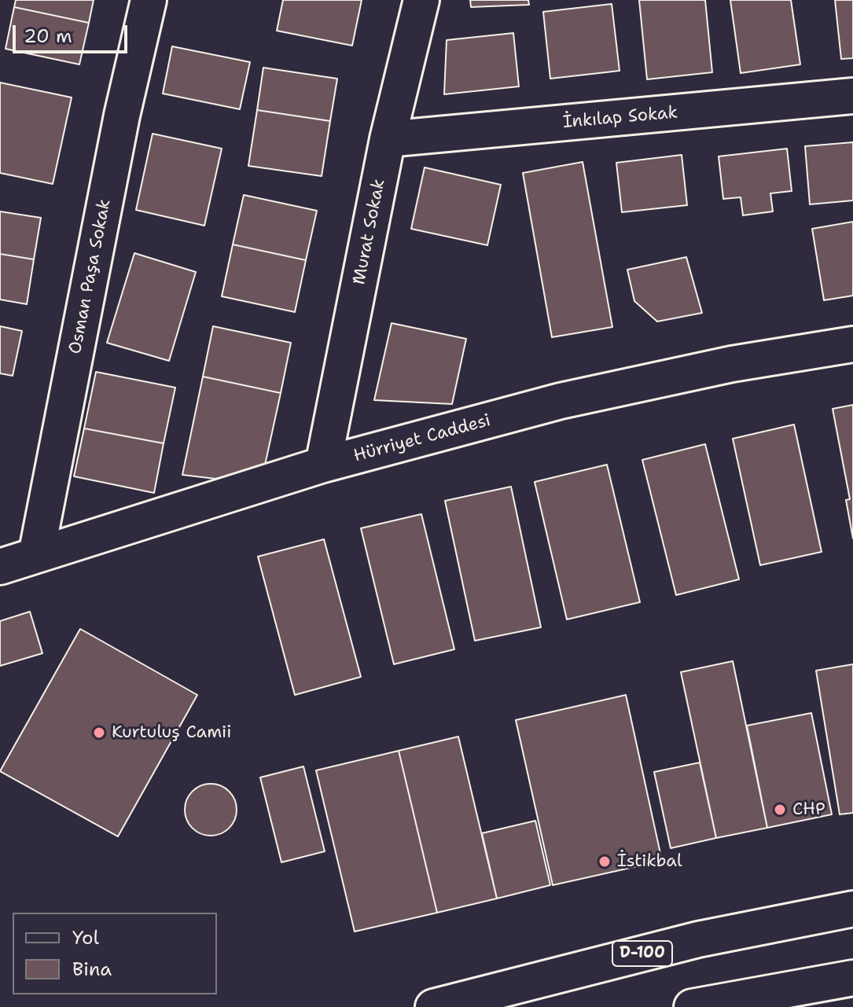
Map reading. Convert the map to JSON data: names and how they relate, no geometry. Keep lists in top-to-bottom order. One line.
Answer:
{"streets":{"main road":["İnkılap Sokak","Murat Sokak","Osman Paşa Sokak","Hürriyet Caddesi","D-100"]},"crossings":[["İnkılap Sokak","Murat Sokak"],["Murat Sokak","Hürriyet Caddesi"],["Osman Paşa Sokak","Hürriyet Caddesi"]],"places":["Kurtuluş Camii","CHP","İstikbal"],"legend":["Yol","Bina"],"scale_bar":"20 m"}
